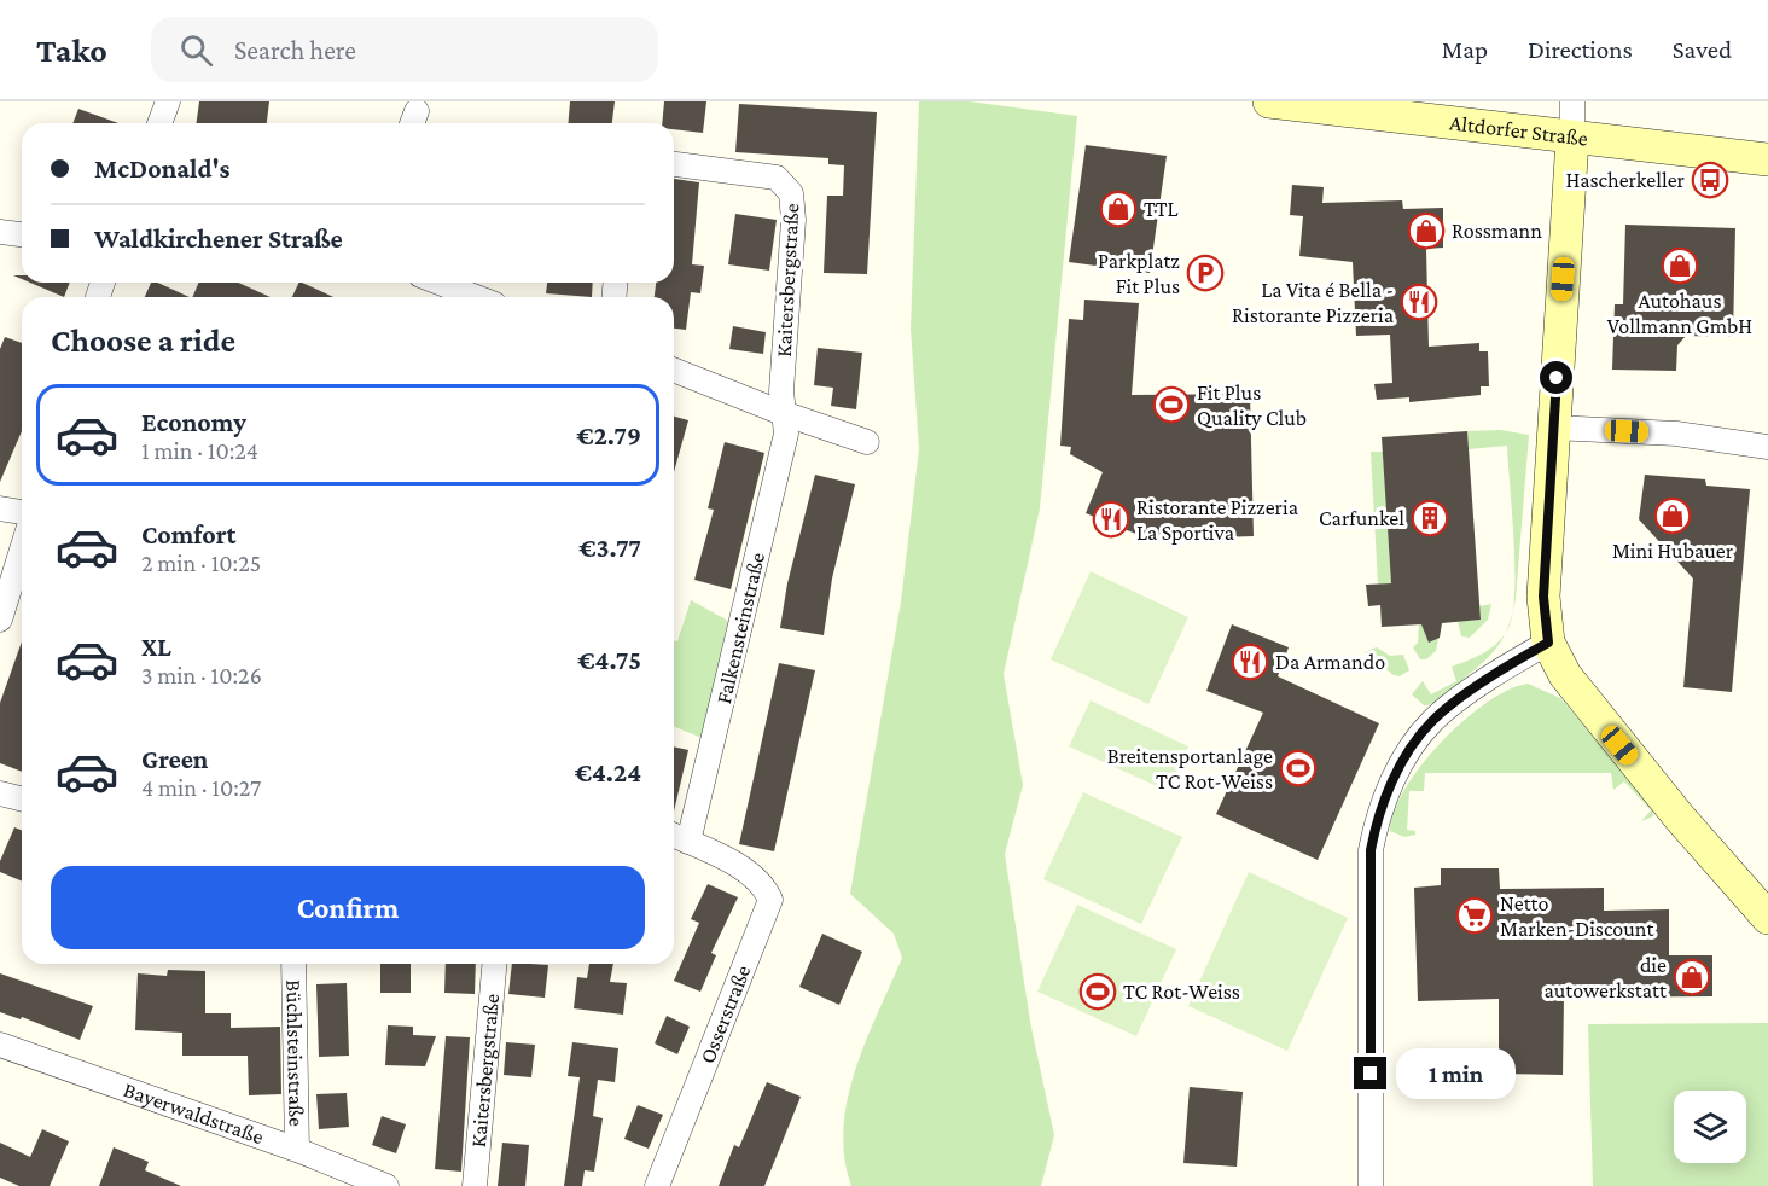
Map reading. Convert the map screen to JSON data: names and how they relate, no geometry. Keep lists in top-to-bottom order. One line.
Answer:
{"streets":{"main road":["Altdorfer Straße"],"street":["Kaitersbergstraße","Falkensteinstraße","Osserstraße","Büchlsteinstraße","Bayerwaldstraße"]},"crossings":[["Kaitersbergstraße","Falkensteinstraße"],["Falkensteinstraße","Osserstraße"],["Büchlsteinstraße","Bayerwaldstraße"]],"places":{"bus stop":["Hascherkeller"],"shop":["TTL","Rossmann","Autohaus Vollmann GmbH","Mini Hubauer","die autowerkstatt"],"parking":["Parkplatz Fit Plus"],"restaurant":["La Vita é Bella - Ristorante Pizzeria","Ristorante Pizzeria La Sportiva","Da Armando"],"sports":["Fit Plus Quality Club","Breitensportanlage TC Rot-Weiss","TC Rot-Weiss"],"building":["Carfunkel"],"supermarket":["Netto Marken-Discount"]},"page":{"header":"Tako","search":"Search here","nav":["Map","Directions","Saved"],"banner":["McDonald's","Waldkirchener Straße"],"heading":"Choose a ride","list":[{"name":"Economy","note":"1 min · 10:24","value":"€2.79"},{"name":"Comfort","note":"2 min · 10:25","value":"€3.77"},{"name":"XL","note":"3 min · 10:26","value":"€4.75"},{"name":"Green","note":"4 min · 10:27","value":"€4.24"}],"buttons":"Confirm","bubble":"1 min"}}
